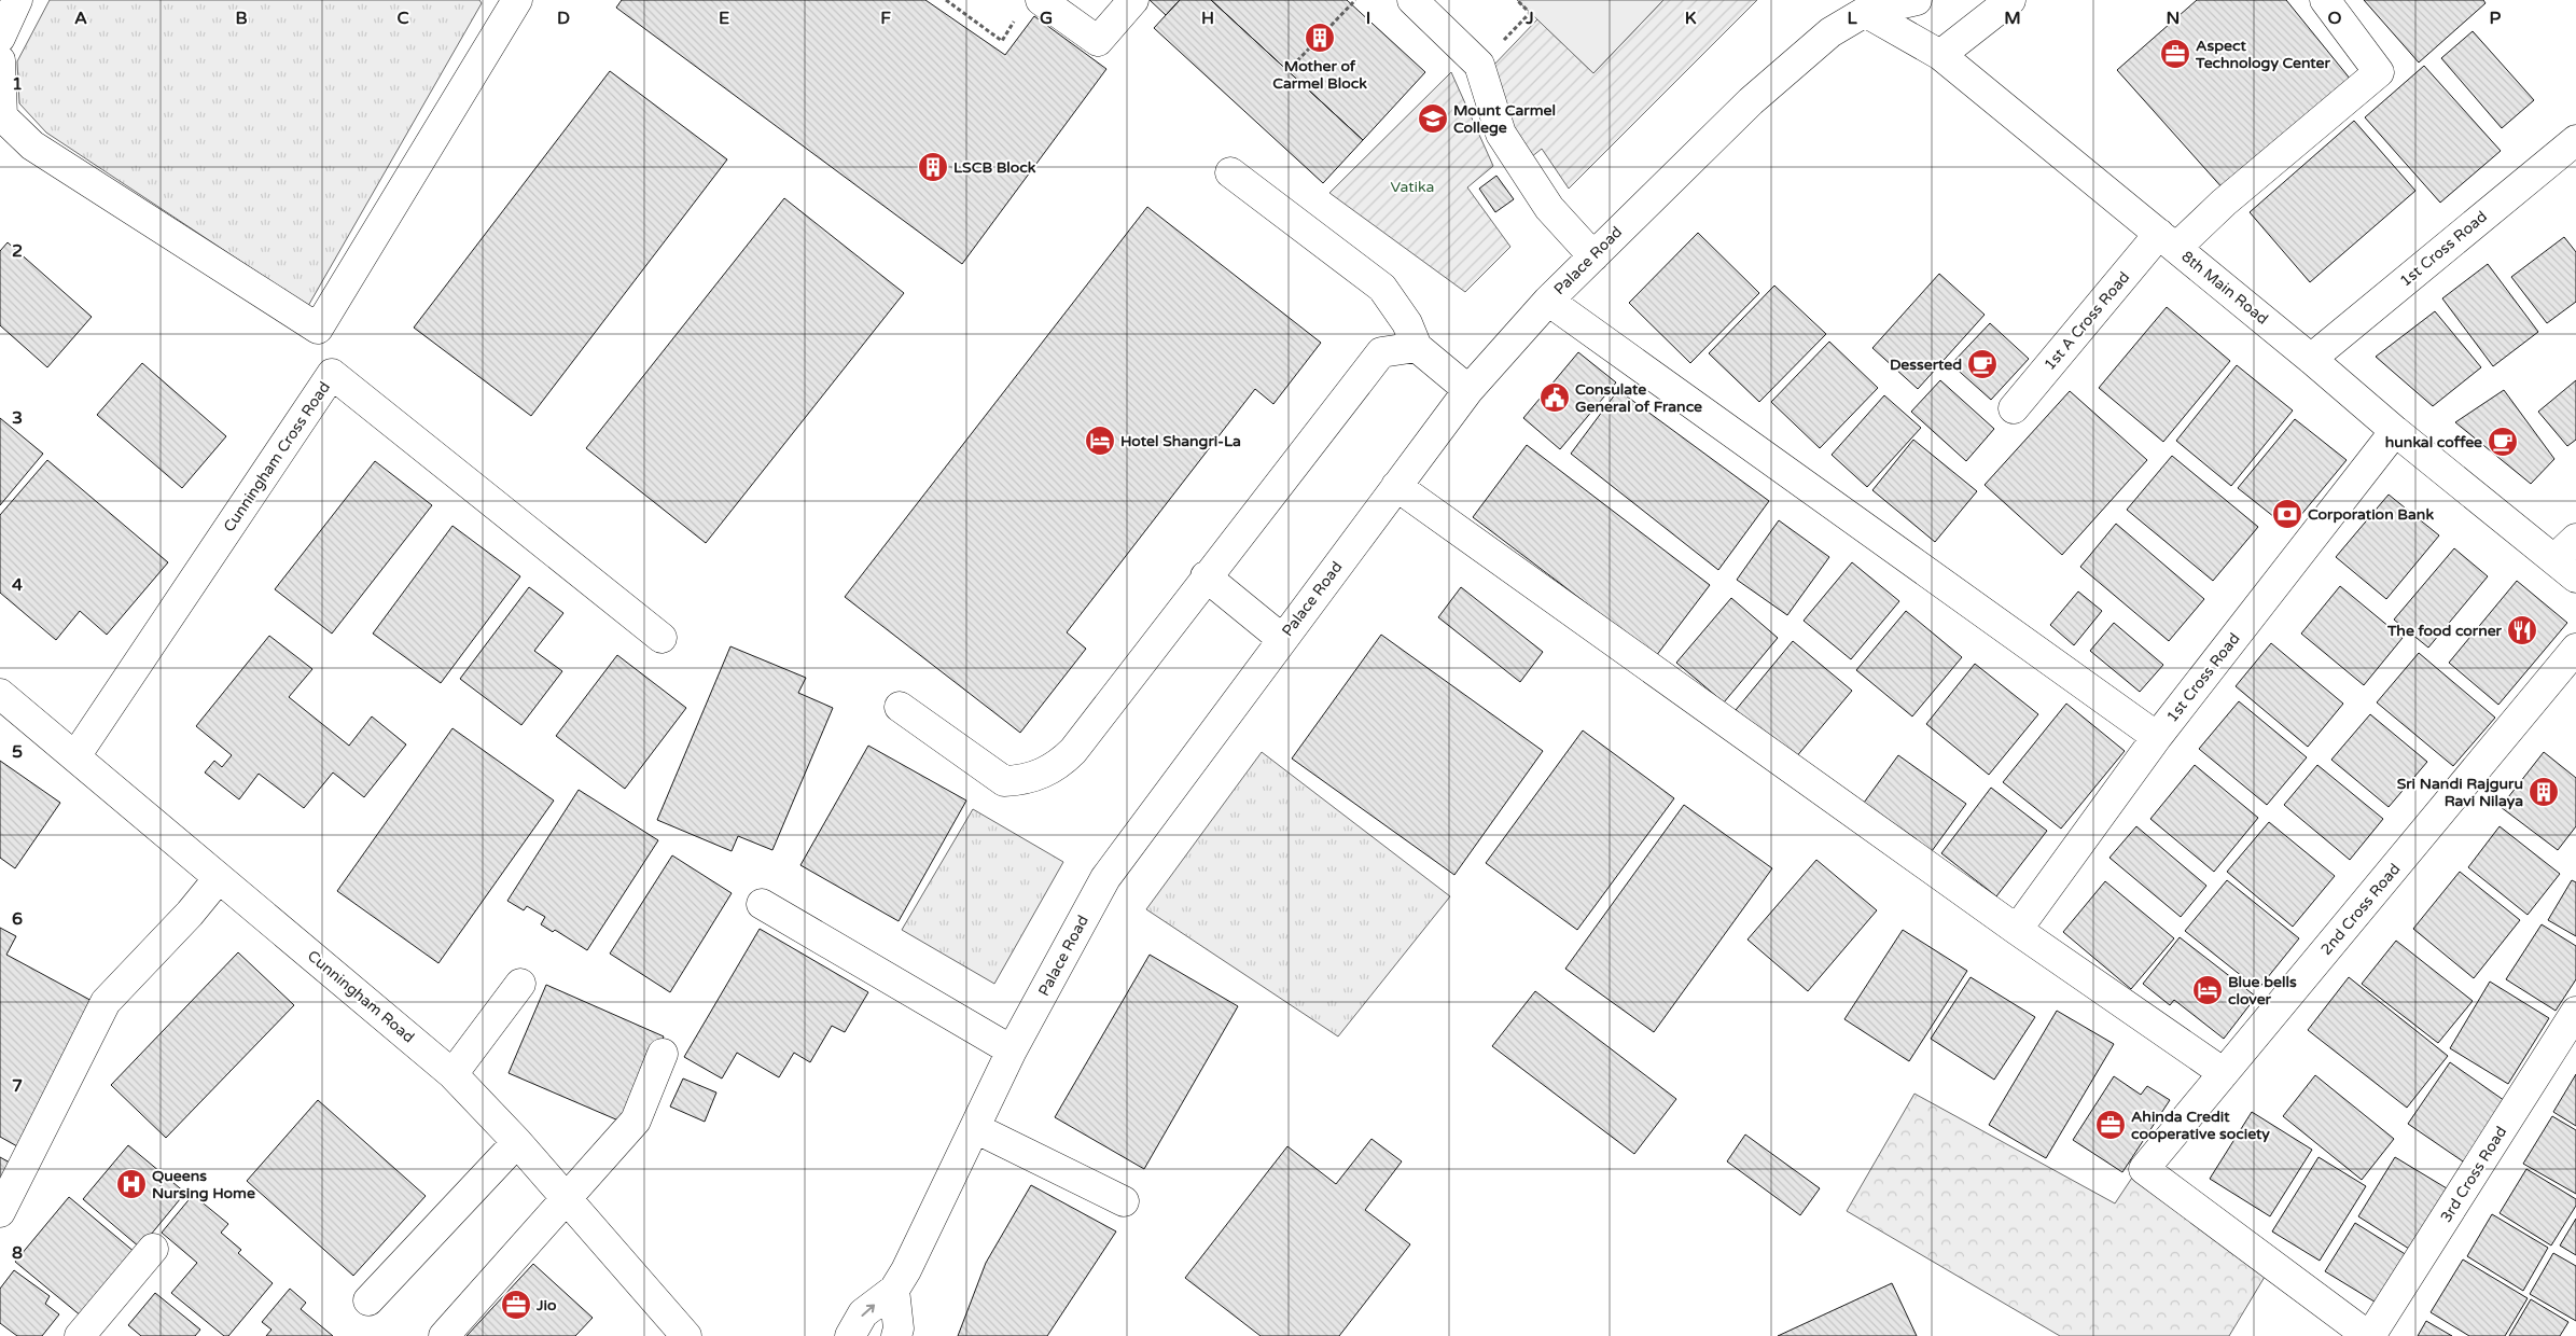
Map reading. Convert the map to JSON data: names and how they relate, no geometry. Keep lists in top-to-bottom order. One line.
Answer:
{"streets":{"street":["1st Cross Road","Palace Road","8th Main Road","1st A Cross Road","Cunningham Cross Road","2nd Cross Road","Cunningham Road","3rd Cross Road"]},"crossings":[["1st Cross Road","8th Main Road"],["Palace Road","8th Main Road"],["8th Main Road","1st A Cross Road"],["Cunningham Cross Road","Cunningham Road"],["2nd Cross Road","3rd Cross Road"]],"parks":["Vatika"],"places":{"building":["Mother of Carmel Block","LSCB Block","Sri Nandi Rajguru Ravi Nilaya"],"office":["Aspect Technology Center","Ahinda Credit cooperative society","Jio"],"school or university":["Mount Carmel College"],"cafe":["Desserted","hunkal coffee"],"public building":["Consulate General of France"],"hotel":["Hotel Shangri-La","Blue bells clover"],"bank":["Corporation Bank"],"restaurant":["The food corner"],"hospital":["Queens Nursing Home"]},"grid":{"columns":["A","B","C","D","E","F","G","H","I","J","K","L","M","N","O","P"],"rows":["1","2","3","4","5","6","7","8"]}}
